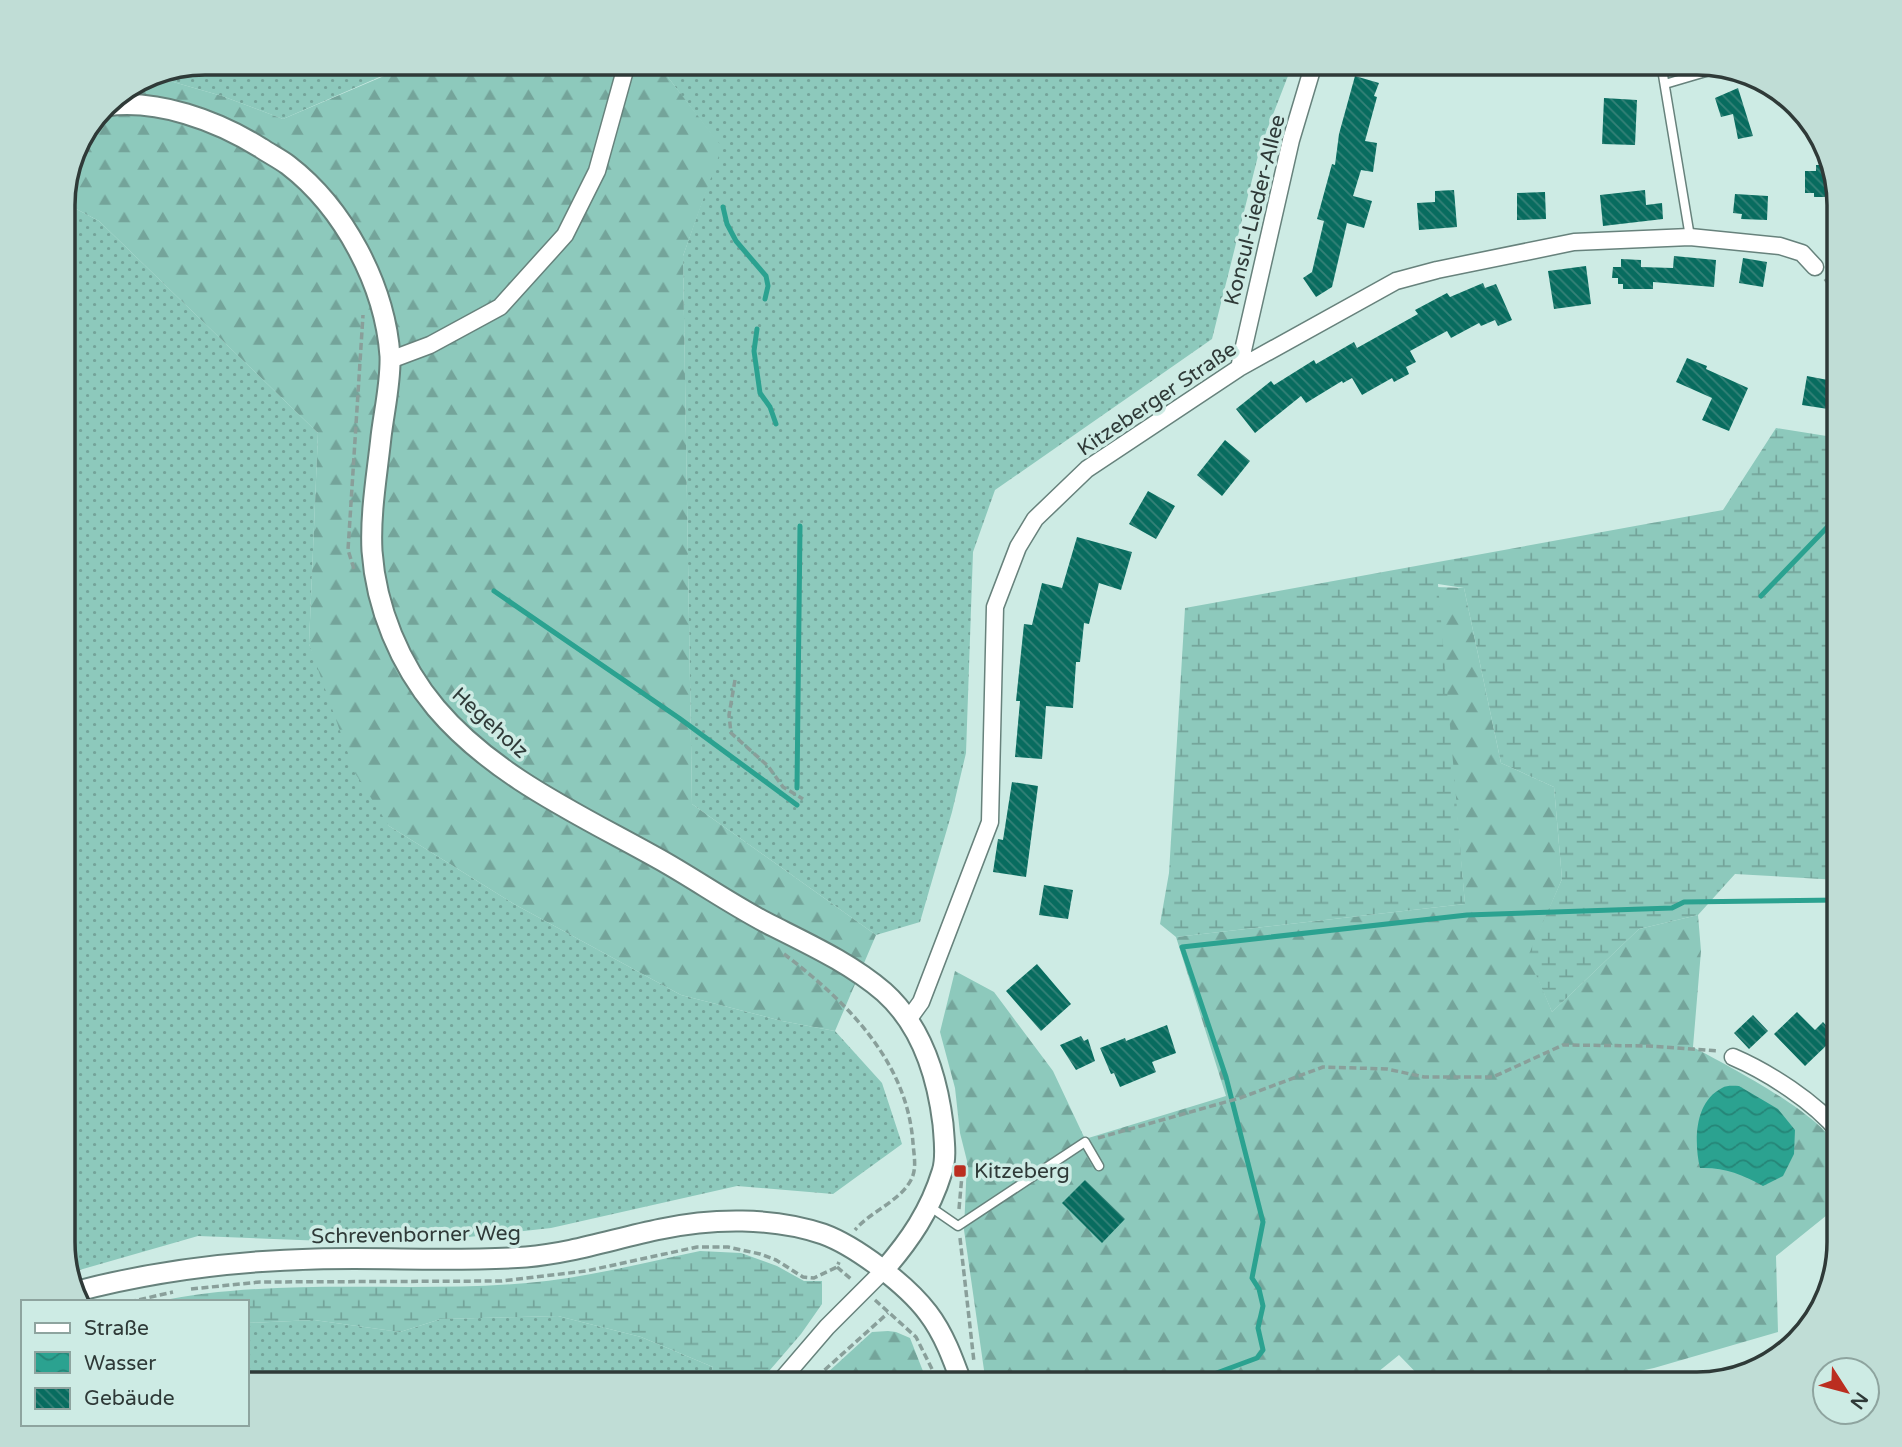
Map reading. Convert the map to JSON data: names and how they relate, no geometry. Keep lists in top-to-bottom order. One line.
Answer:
{"streets":{"street":["Konsul-Lieder-Allee","Kitzeberger Straße","Hegeholz","Schrevenborner Weg"]},"crossings":[["Konsul-Lieder-Allee","Kitzeberger Straße"],["Kitzeberger Straße","Hegeholz"],["Hegeholz","Schrevenborner Weg"]],"places":{"transit":["Kitzeberg"]},"legend":["Straße","Wasser","Gebäude"],"north":"bottom right"}
